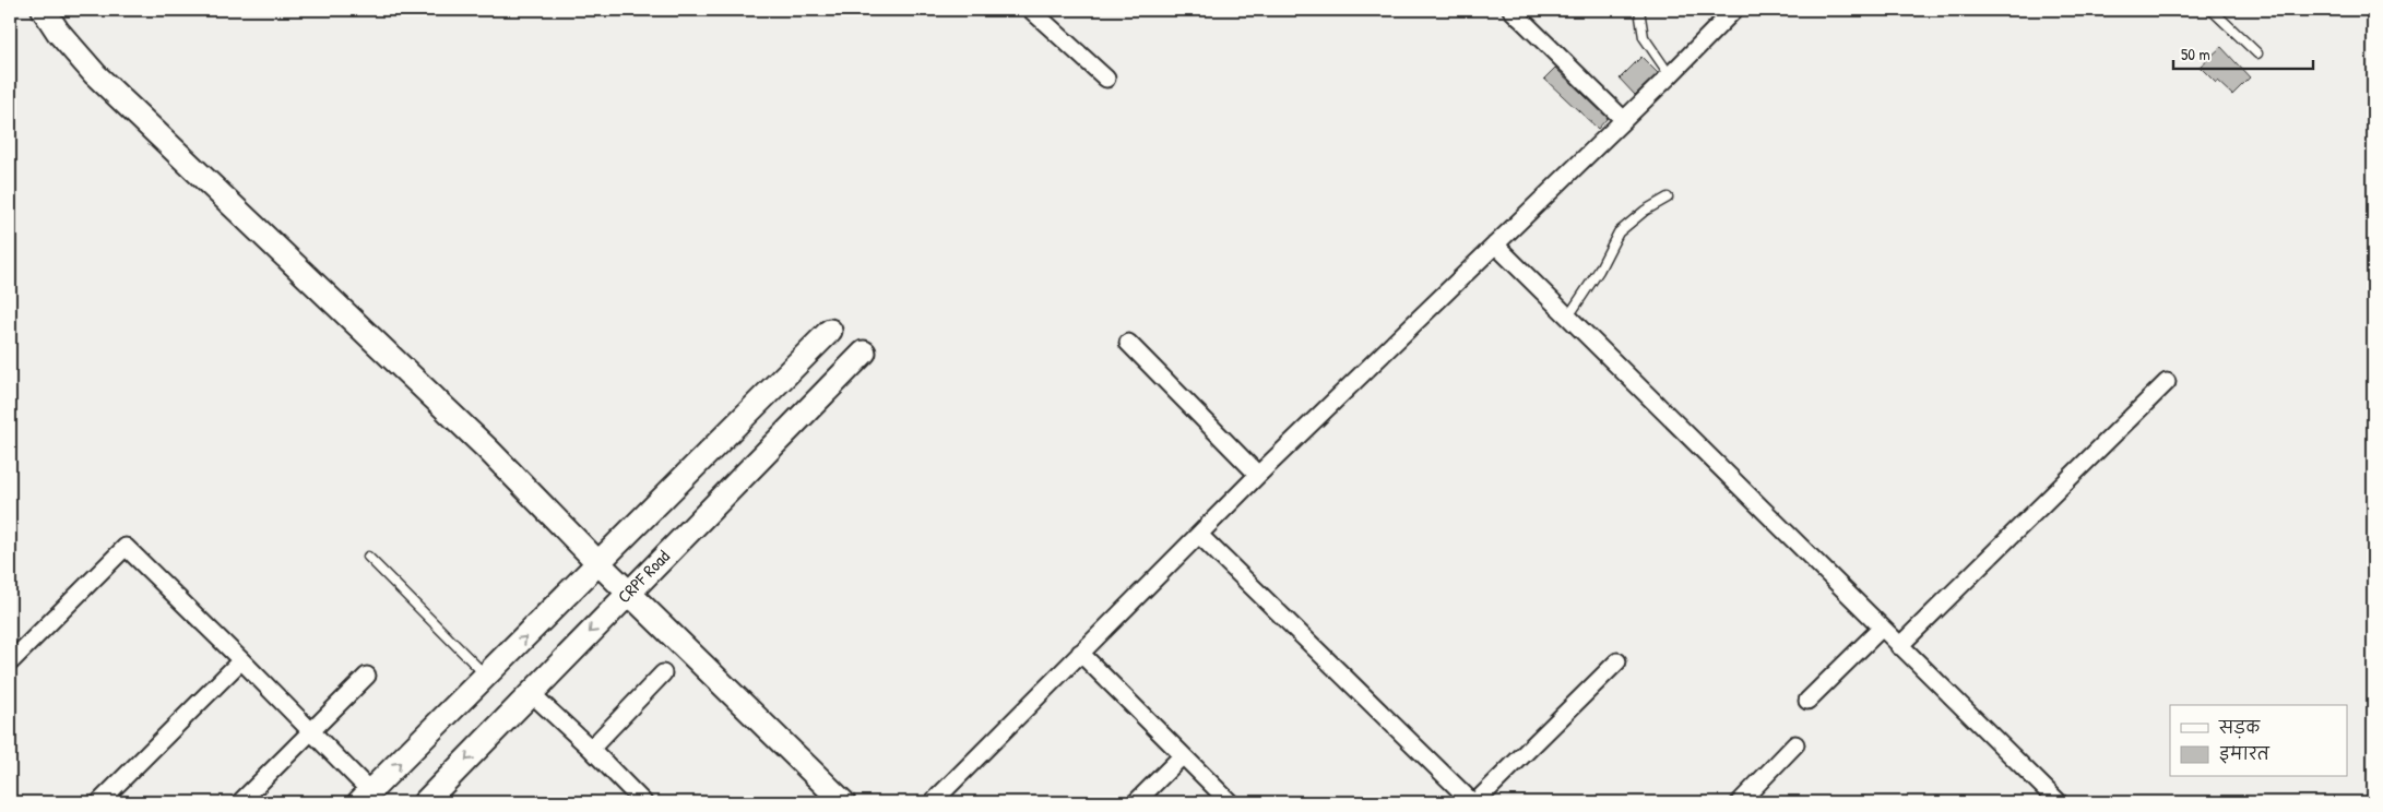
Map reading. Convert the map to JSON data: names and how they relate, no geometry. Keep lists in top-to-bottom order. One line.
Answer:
{"streets":{"street":["CRPF Road"]},"legend":["सड़क","इमारत"],"scale_bar":"50 m"}
